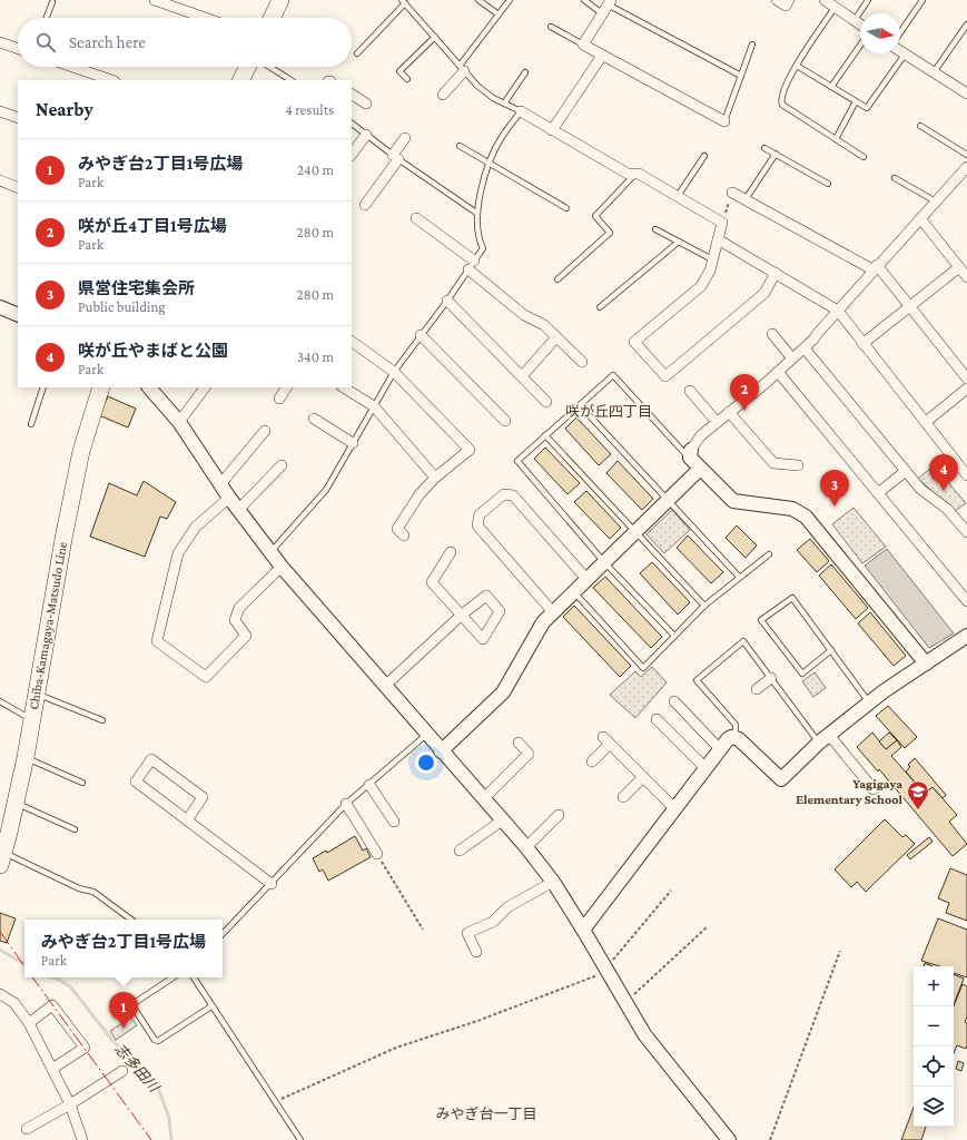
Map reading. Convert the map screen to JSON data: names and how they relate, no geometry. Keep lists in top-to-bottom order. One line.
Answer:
{"streets":{"main road":["Chiba-Kamagaya-Matsudo Line"]},"districts":["咲が丘四丁目","みやぎ台一丁目"],"water":["志多田川"],"places":{"school or university":["Yagigaya Elementary School"]},"north":"right","page":{"search":"Search here","heading":["Nearby","4 results"],"list":[{"mark":"1","name":"みやぎ台2丁目1号広場","note":"Park","value":"240 m"},{"mark":"2","name":"咲が丘4丁目1号広場","note":"Park","value":"280 m"},{"mark":"3","name":"県営住宅集会所","note":"Public building","value":"280 m"},{"mark":"4","name":"咲が丘やまばと公園","note":"Park","value":"340 m"}],"pins":["2","4","3","1"],"popup":["みやぎ台2丁目1号広場","Park"],"map_buttons":["+","−"]}}
